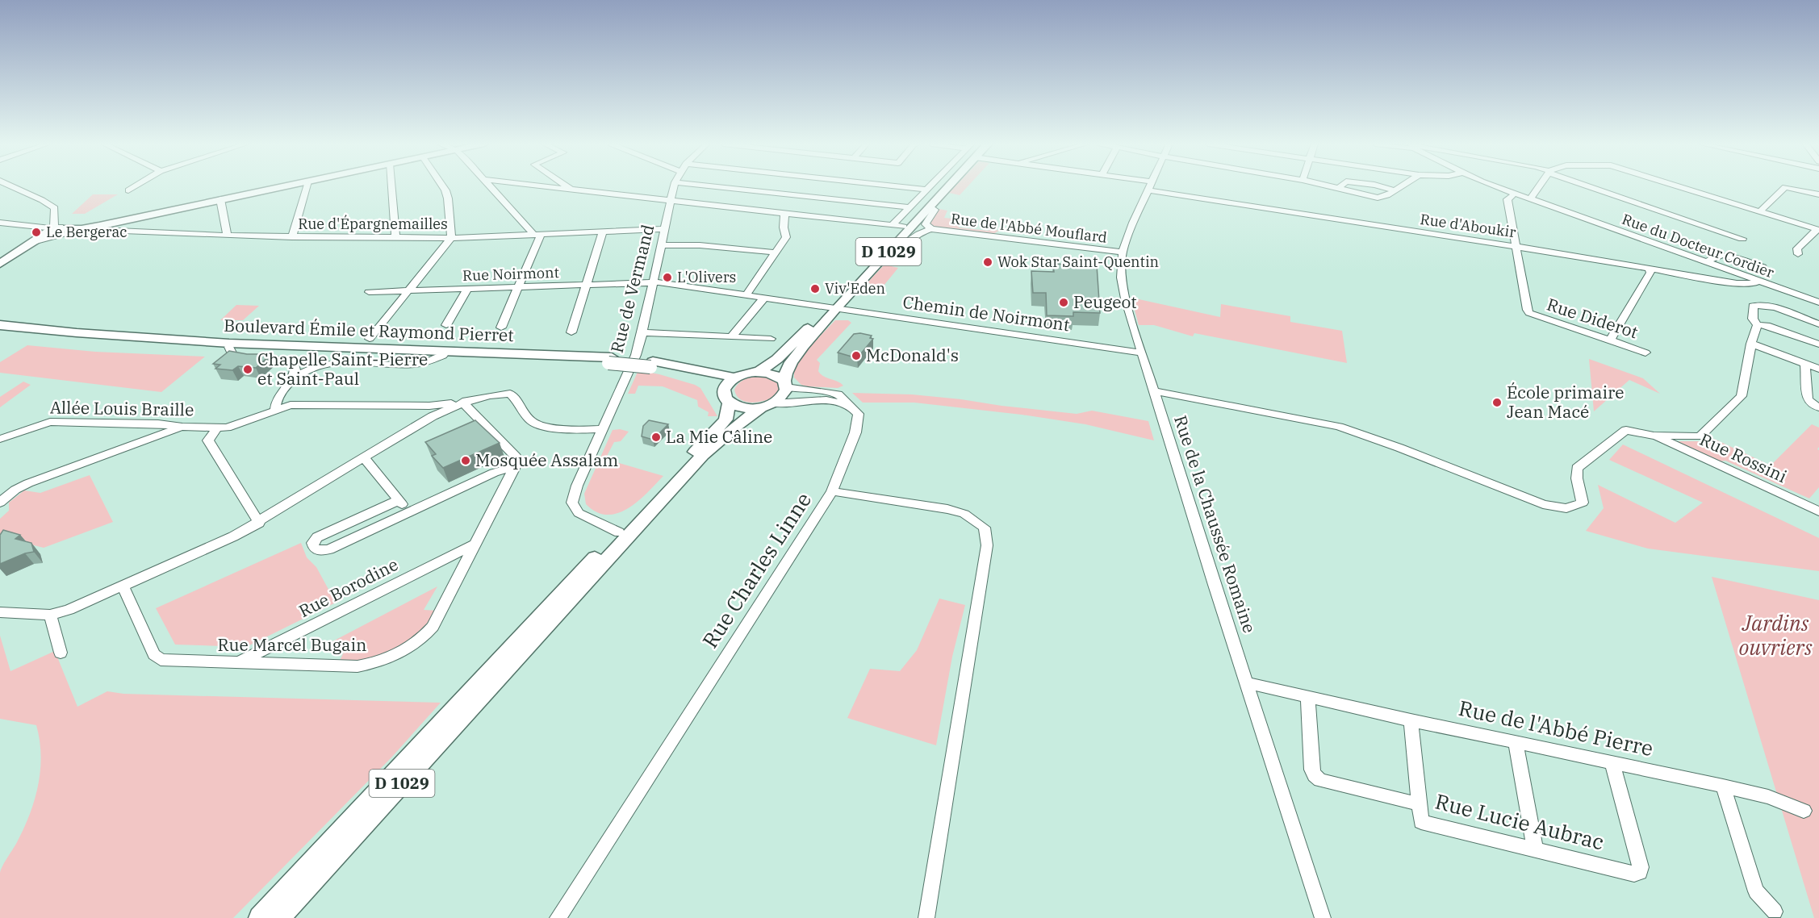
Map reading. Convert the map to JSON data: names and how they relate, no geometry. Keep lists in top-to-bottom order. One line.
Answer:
{"streets":{"main road":["D 1029","Boulevard Émile et Raymond Pierret"],"street":["Rue d'Épargnemailles","Rue d'Aboukir","Rue de l'Abbé Mouflard","Rue du Docteur Cordier","Rue Noirmont","Rue de Vermand","Chemin de Noirmont","Rue Diderot","Allée Louis Braille","Rue Rossini","Rue de la Chaussée Romaine","Rue Charles Linne","Rue Borodine","Rue Marcel Bugain","Rue de l'Abbé Pierre","Rue Lucie Aubrac"]},"crossings":[["Rue d'Épargnemailles","Rue de Vermand"],["Rue d'Aboukir","Rue du Docteur Cordier"],["Rue d'Aboukir","Rue Diderot"],["Rue d'Aboukir","Rue de la Chaussée Romaine"],["Rue de l'Abbé Mouflard","Rue de la Chaussée Romaine"],["D 1029","Rue de Vermand"],["D 1029","Chemin de Noirmont"],["Rue Noirmont","Rue de Vermand"],["Rue Noirmont","Chemin de Noirmont"],["Rue de Vermand","Chemin de Noirmont"],["Chemin de Noirmont","Rue de la Chaussée Romaine"],["Rue de la Chaussée Romaine","Rue de l'Abbé Pierre"],["Rue Borodine","Rue Marcel Bugain"],["Rue de l'Abbé Pierre","Rue Lucie Aubrac"]],"parks":["Jardins ouvriers"],"places":["Le Bergerac","Wok Star Saint-Quentin","L'Olivers","Viv'Eden","Peugeot","McDonald's","Chapelle Saint-Pierre et Saint-Paul","École primaire Jean Macé","La Mie Câline","Mosquée Assalam"]}
